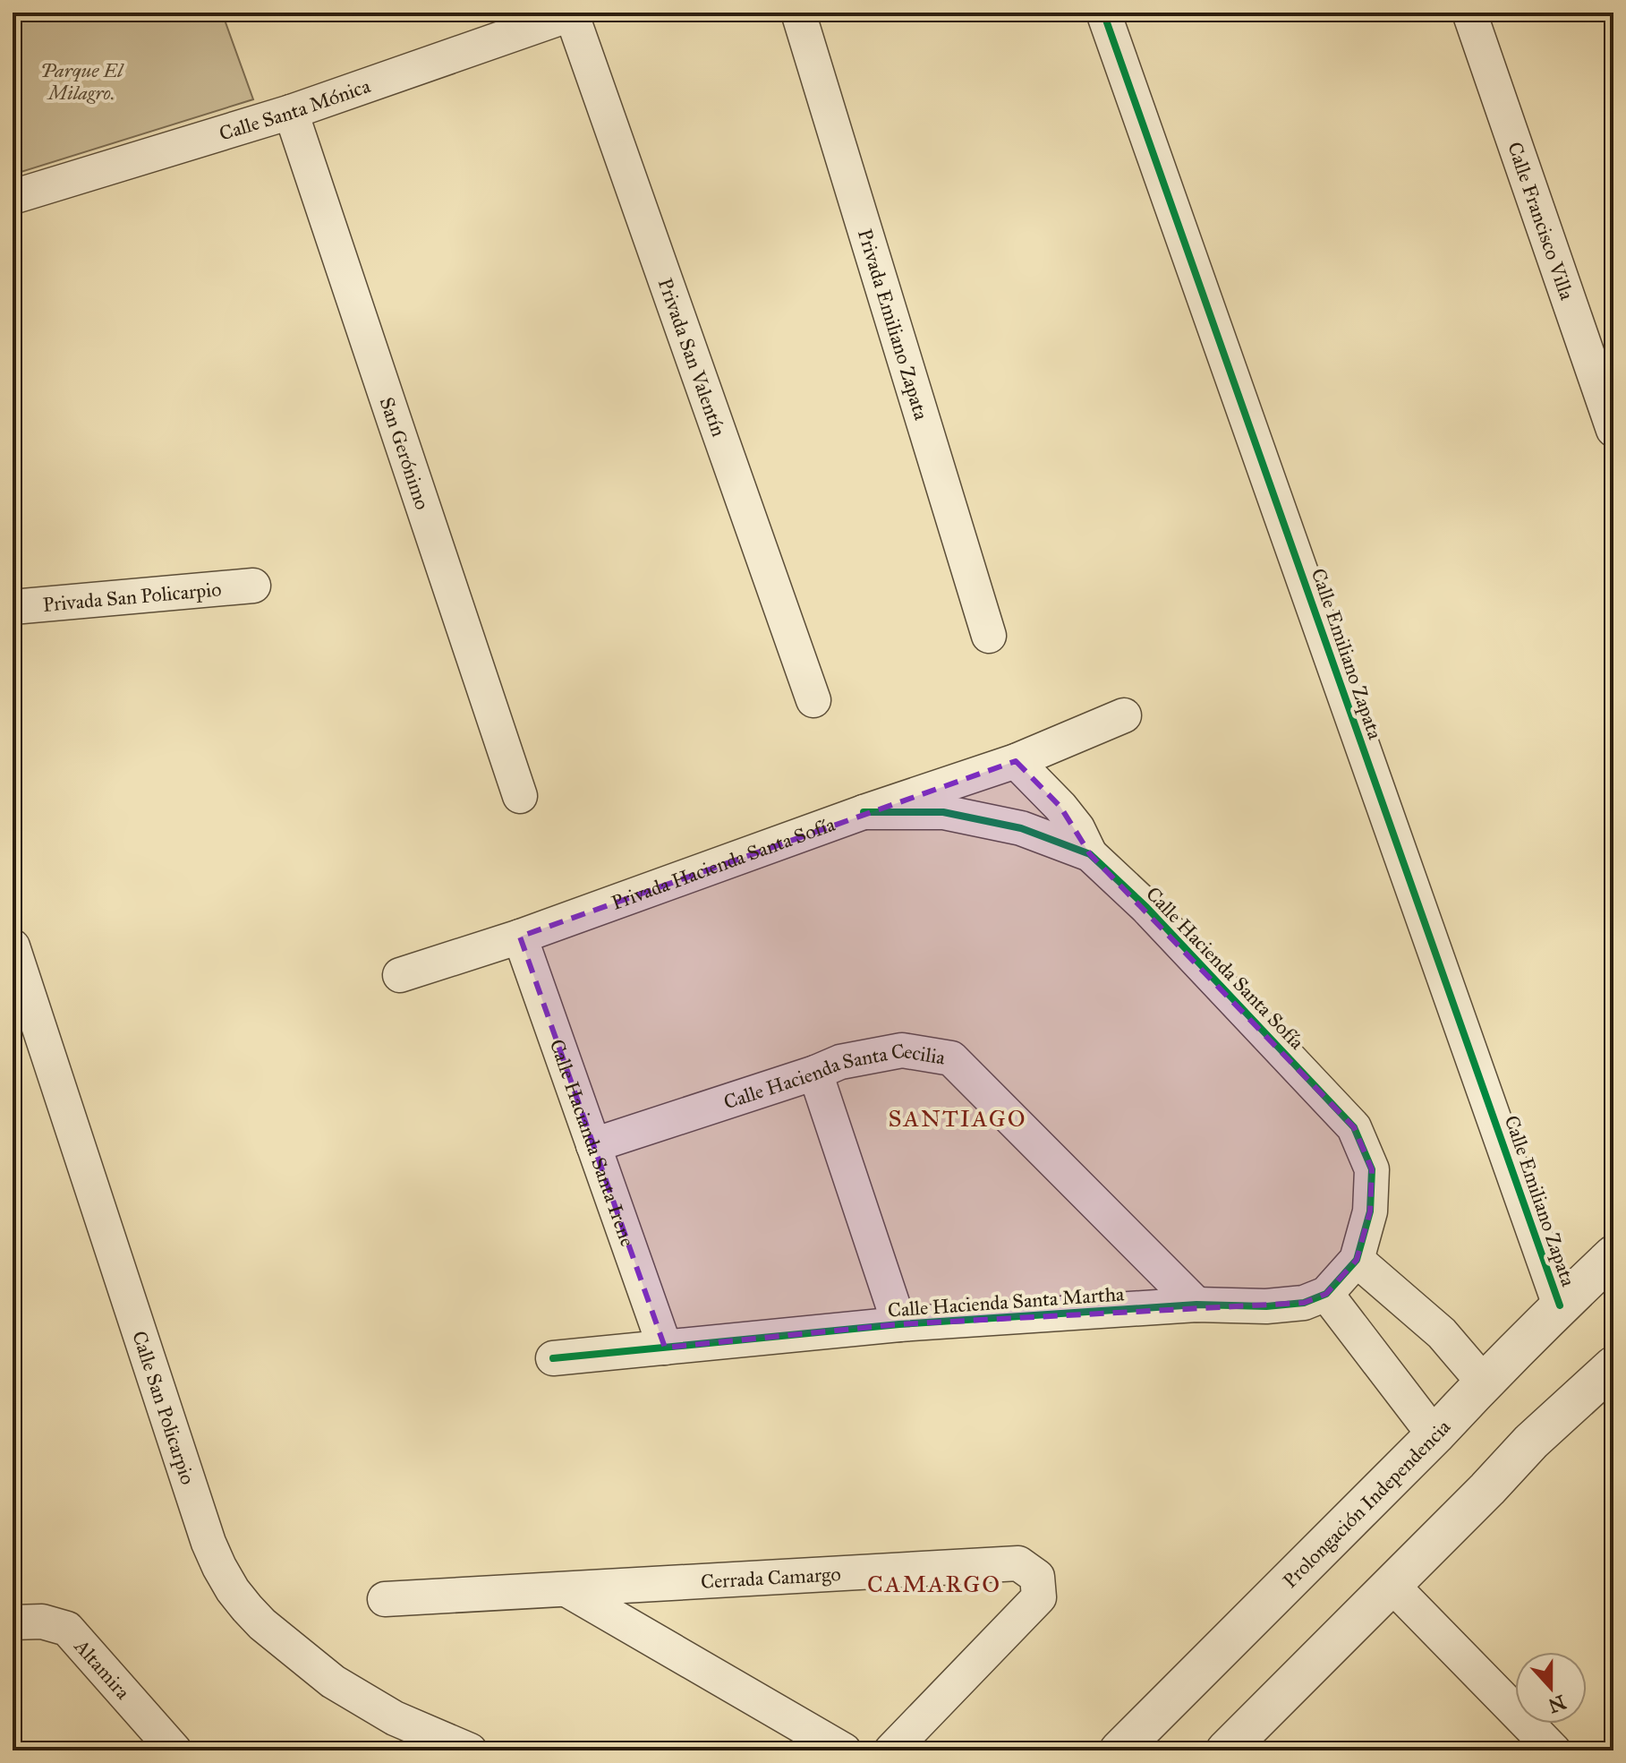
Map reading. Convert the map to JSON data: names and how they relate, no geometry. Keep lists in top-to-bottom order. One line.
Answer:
{"streets":{"street":["Calle Santa Mónica","Calle Francisco Villa","Privada Emiliano Zapata","Privada San Valentín","San Gerónimo","Privada San Policarpio","Calle Emiliano Zapata","Privada Hacienda Santa Sofía","Calle Hacienda Santa Sofía","Calle Hacienda Santa Cecilia","Calle Hacianda Santa Irene","Calle Hacienda Santa Martha","Calle San Policarpio","Prolongación Independencia","Cerrada Camargo","Altamira"]},"crossings":[["Calle Santa Mónica","Privada San Valentín"],["Calle Santa Mónica","San Gerónimo"],["Calle Emiliano Zapata","Prolongación Independencia"],["Privada Hacienda Santa Sofía","Calle Hacienda Santa Sofía"],["Privada Hacienda Santa Sofía","Calle Hacianda Santa Irene"],["Calle Hacienda Santa Sofía","Calle Hacienda Santa Martha"],["Calle Hacienda Santa Cecilia","Calle Hacianda Santa Irene"],["Calle Hacienda Santa Cecilia","Calle Hacienda Santa Martha"],["Calle Hacianda Santa Irene","Calle Hacienda Santa Martha"]],"districts":["SANTIAGO","CAMARGO"],"parks":["Parque El Milagro."],"north":"bottom"}
